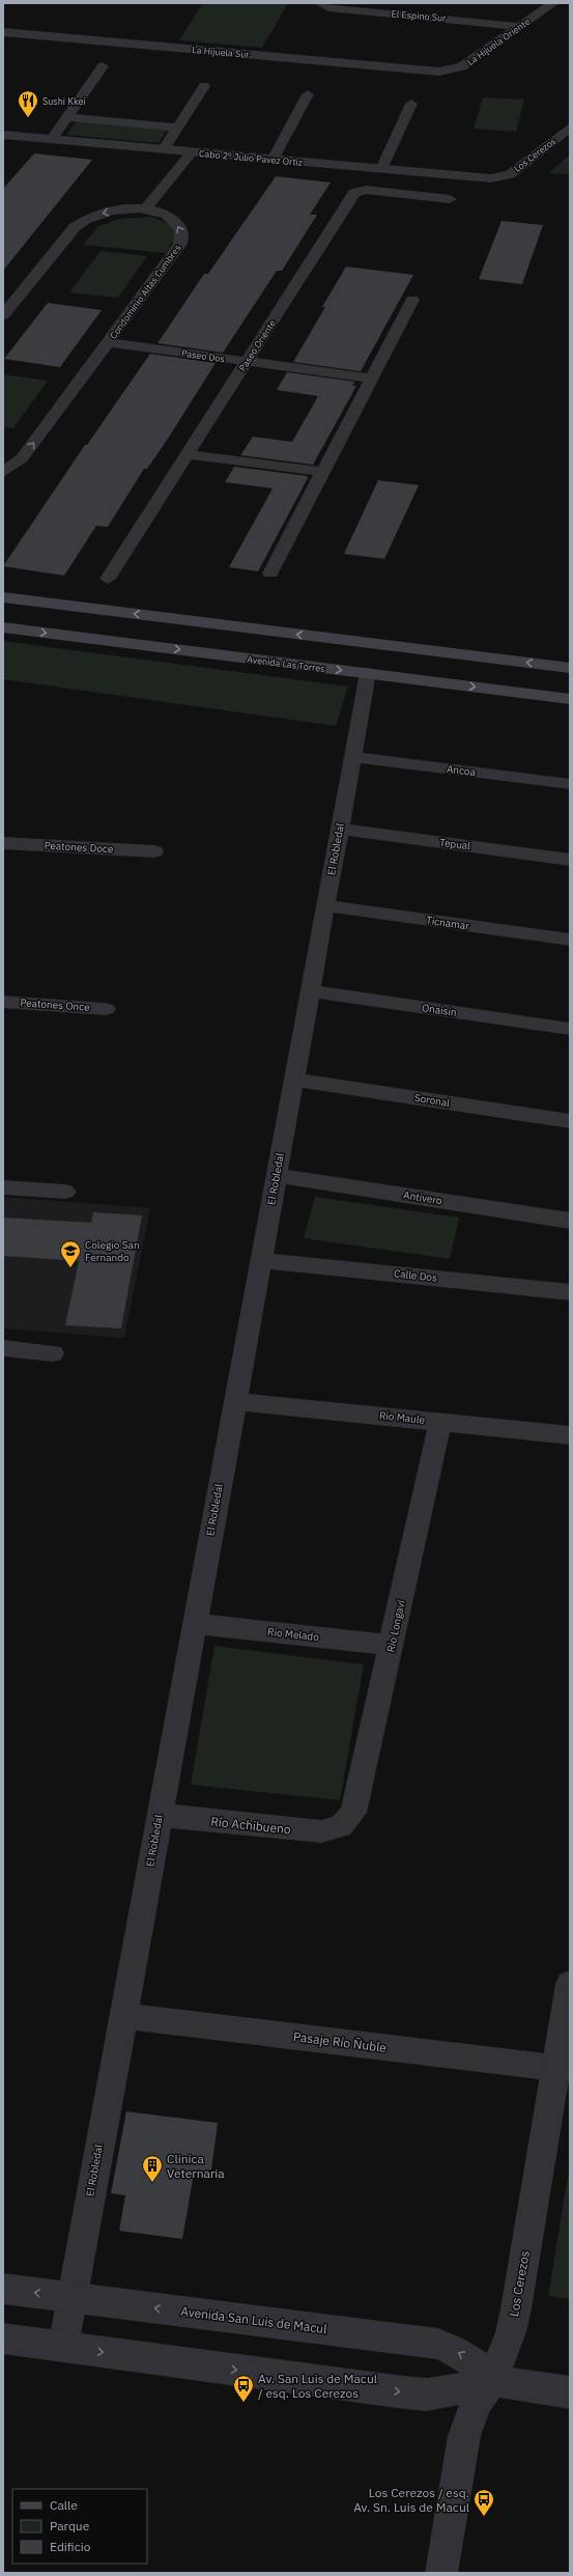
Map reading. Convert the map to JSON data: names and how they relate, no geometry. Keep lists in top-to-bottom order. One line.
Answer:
{"streets":{"main road":["Avenida Las Torres"],"street":["El Espino Sur","La Hijuela Oriente","La Hijuela Sur","Los Cerezos","Cabo 2º Julio Pavez Ortiz","Condominio Altas Cumbres","Paseo Oriente","Paseo Dos","Ancoa","Tepual","Peatones Doce","El Robledal","Ticnamar","Peatones Once","Onaisin","Soronal","Antivero","Calle Dos","Río Maule","Río Longaví","Rio Melado","Río Achibueno","Pasaje Río Ñuble","Avenida San Luis de Macul"]},"crossings":[["El Espino Sur","La Hijuela Oriente"],["La Hijuela Oriente","La Hijuela Sur"],["Los Cerezos","Cabo 2º Julio Pavez Ortiz"],["Los Cerezos","Pasaje Río Ñuble"],["Los Cerezos","Avenida San Luis de Macul"],["Condominio Altas Cumbres","Paseo Dos"],["Paseo Oriente","Paseo Dos"],["Avenida Las Torres","El Robledal"],["Ancoa","El Robledal"],["Tepual","El Robledal"],["El Robledal","Ticnamar"],["El Robledal","Onaisin"],["El Robledal","Soronal"],["El Robledal","Antivero"],["El Robledal","Calle Dos"],["El Robledal","Río Maule"],["El Robledal","Rio Melado"],["El Robledal","Río Achibueno"],["El Robledal","Pasaje Río Ñuble"],["El Robledal","Avenida San Luis de Macul"],["Río Maule","Río Longaví"],["Río Longaví","Rio Melado"],["Río Longaví","Río Achibueno"]],"places":{"restaurant":["Sushi Kkei"],"school or university":["Colegio San Fernando"],"building":["Clinica Veternaria"],"bus stop":["Av. San Luis de Macul / esq. Los Cerezos","Los Cerezos / esq. Av. Sn. Luis de Macul"]},"legend":["Calle","Parque","Edificio"]}
